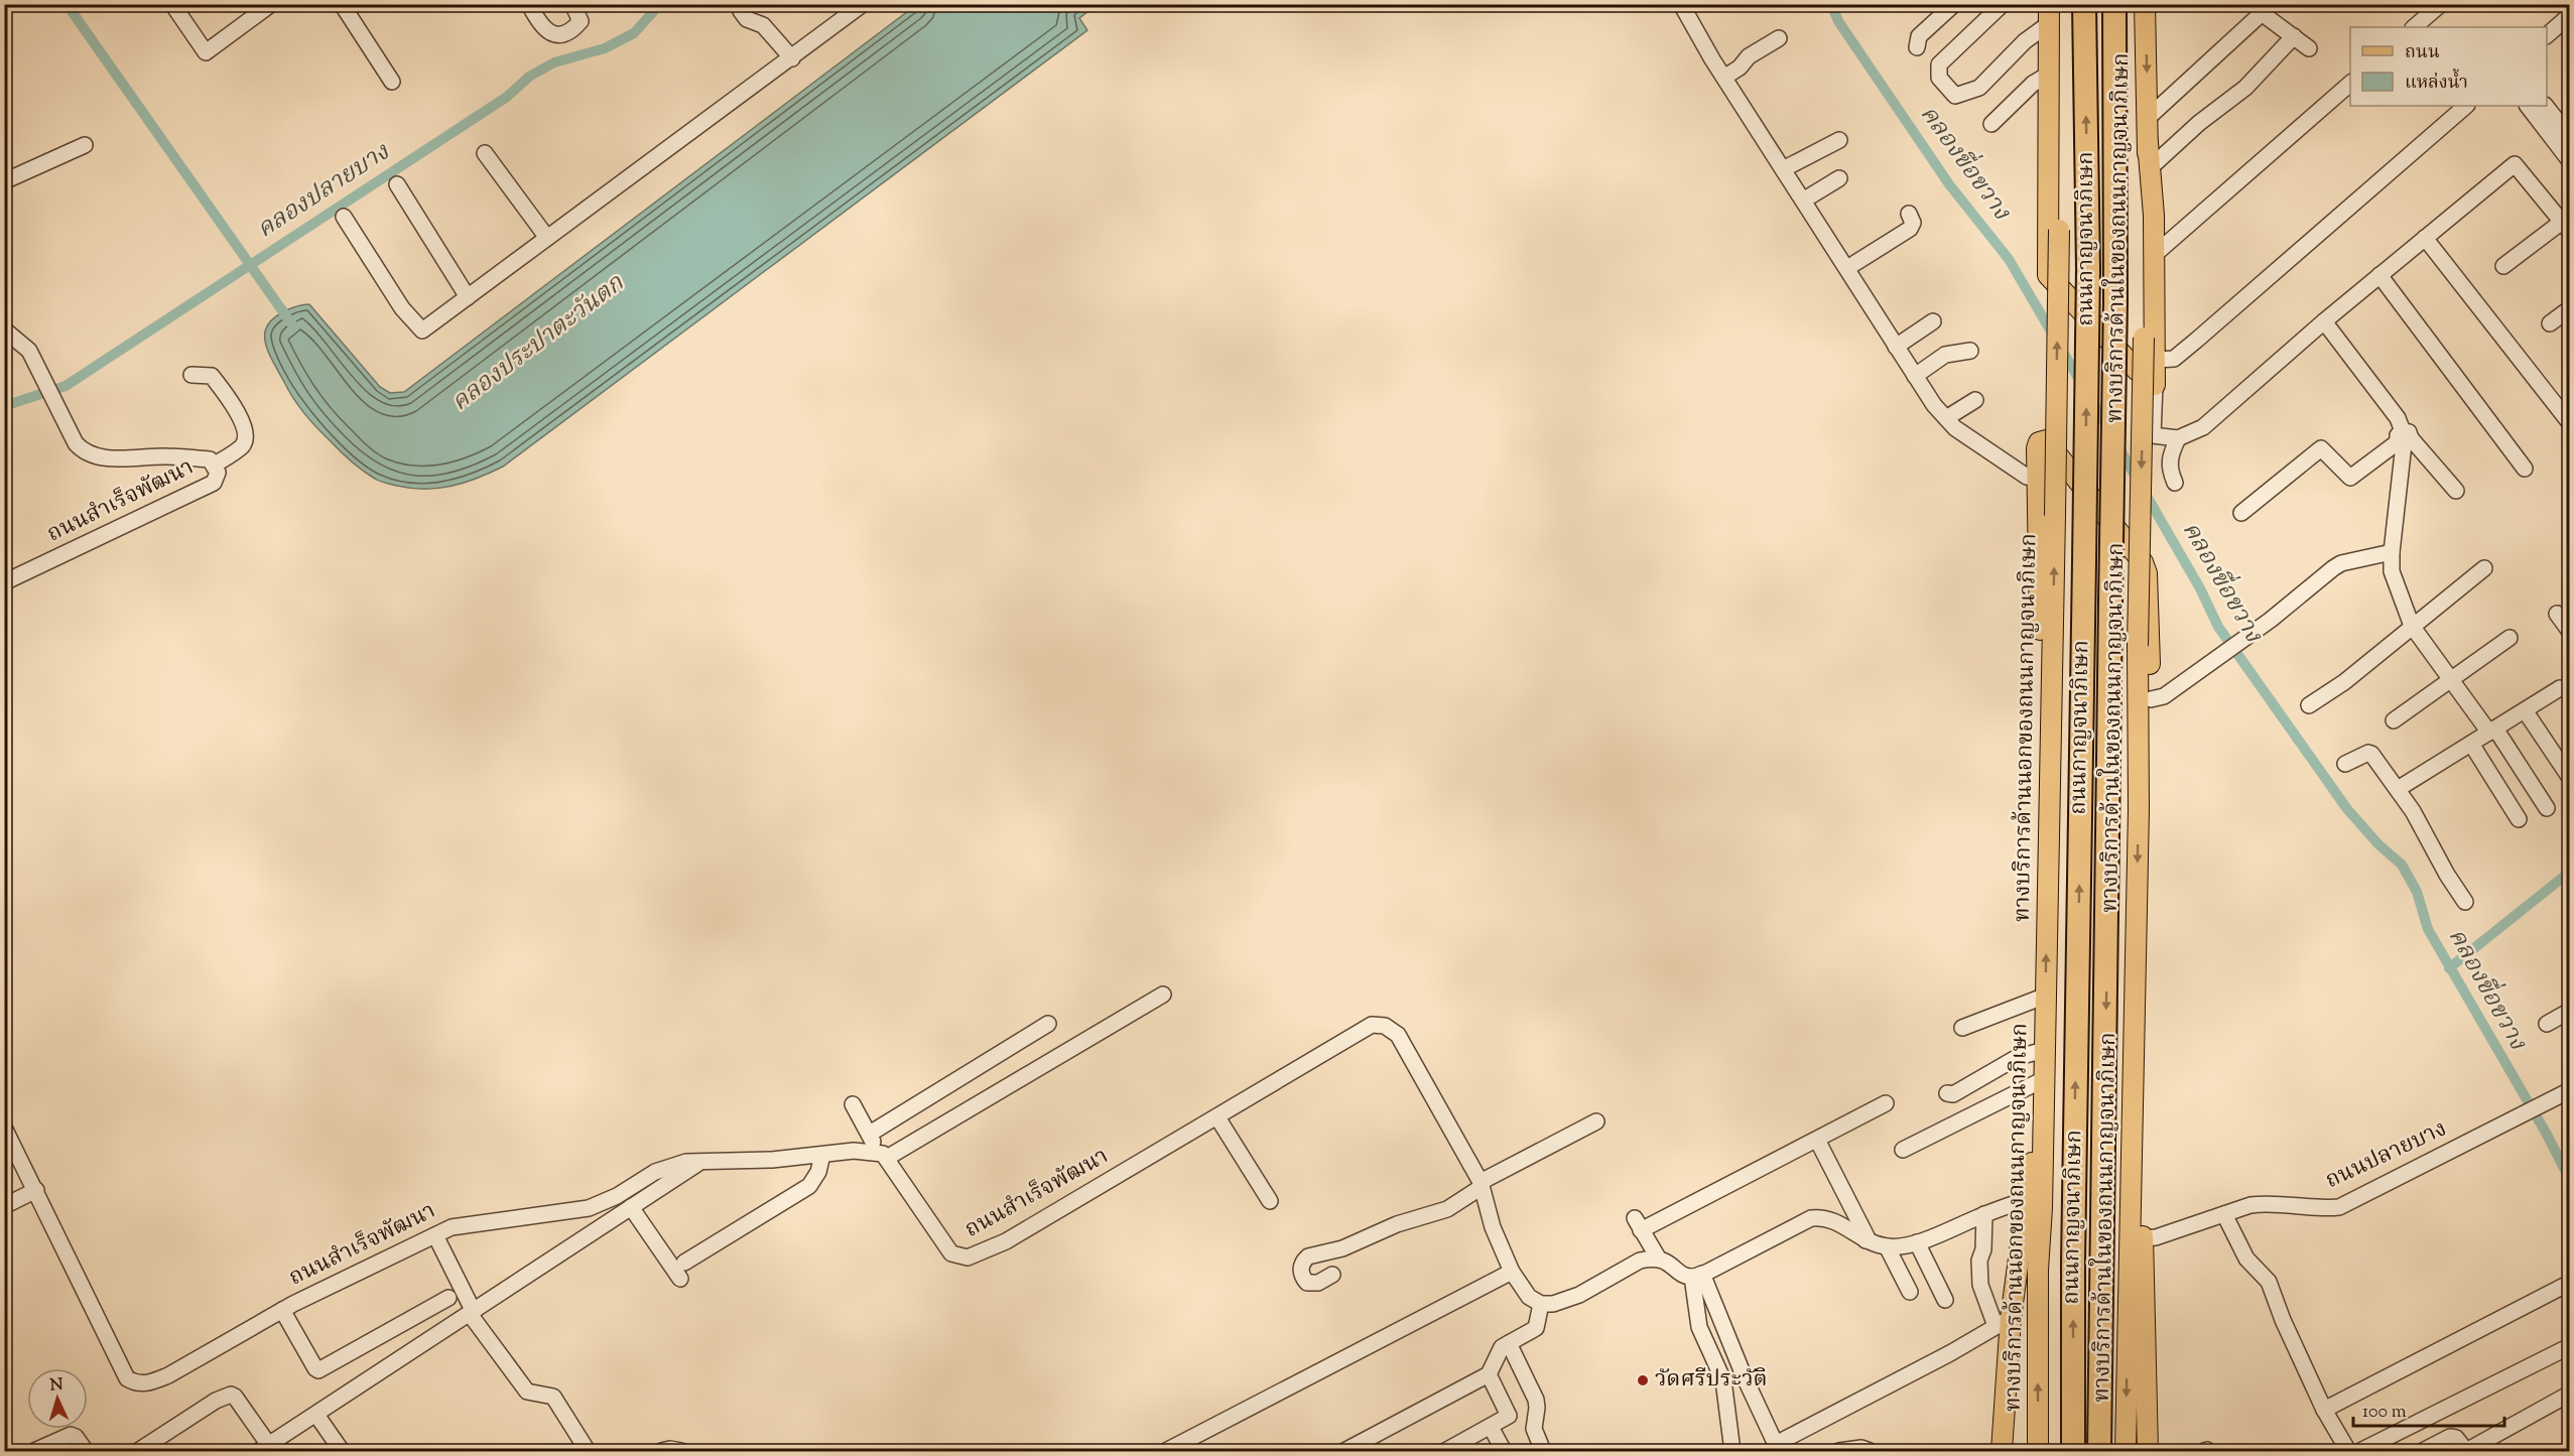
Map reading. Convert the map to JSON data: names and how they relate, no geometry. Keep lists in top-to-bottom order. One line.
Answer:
{"streets":{"highway":["ถนนกาญจนาภิเษก"],"main road":["ทางบริการด้านในของถนนกาญจนาภิเษก","ทางบริการด้านนอกของถนนกาญจนาภิเษก"],"street":["ถนนสำเร็จพัฒนา","ถนนปลายบาง"]},"water":["คลองขื่อขวาง","คลองปลายบาง","คลองประปาตะวันตก"],"places":["วัดศรีประวัติ"],"legend":["ถนน","แหล่งน้ำ"],"scale_bar":"100 m","north":"top"}
